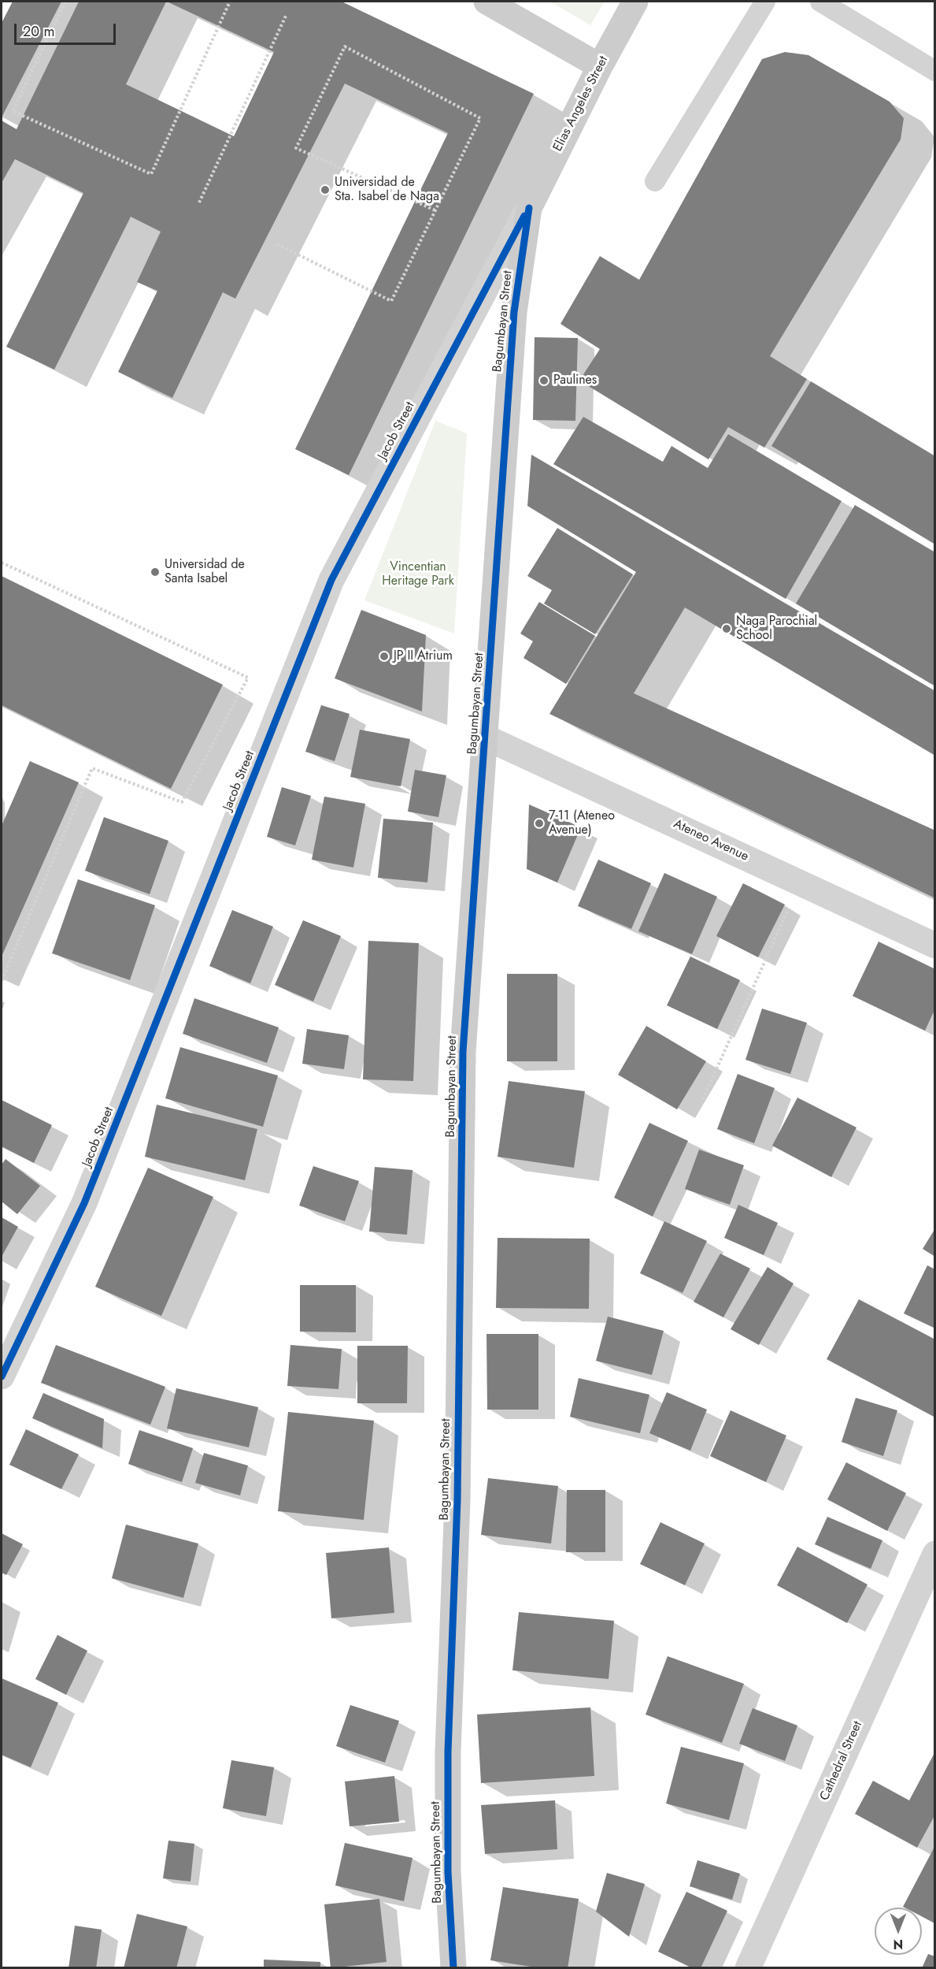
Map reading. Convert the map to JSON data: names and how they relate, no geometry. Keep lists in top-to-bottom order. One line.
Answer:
{"streets":{"main road":["Elias Angeles Street","Bagumbayan Street"],"street":["Jacob Street","Ateneo Avenue","Cathedral Street"]},"crossings":[["Elias Angeles Street","Bagumbayan Street"],["Elias Angeles Street","Jacob Street"],["Bagumbayan Street","Jacob Street"],["Bagumbayan Street","Ateneo Avenue"]],"parks":["Vincentian Heritage Park"],"places":["Universidad de Sta. Isabel de Naga","Paulines","Universidad de Santa Isabel","Naga Parochial School","JP II Atrium","7-11 (Ateneo Avenue)"],"scale_bar":"20 m","north":"bottom"}
